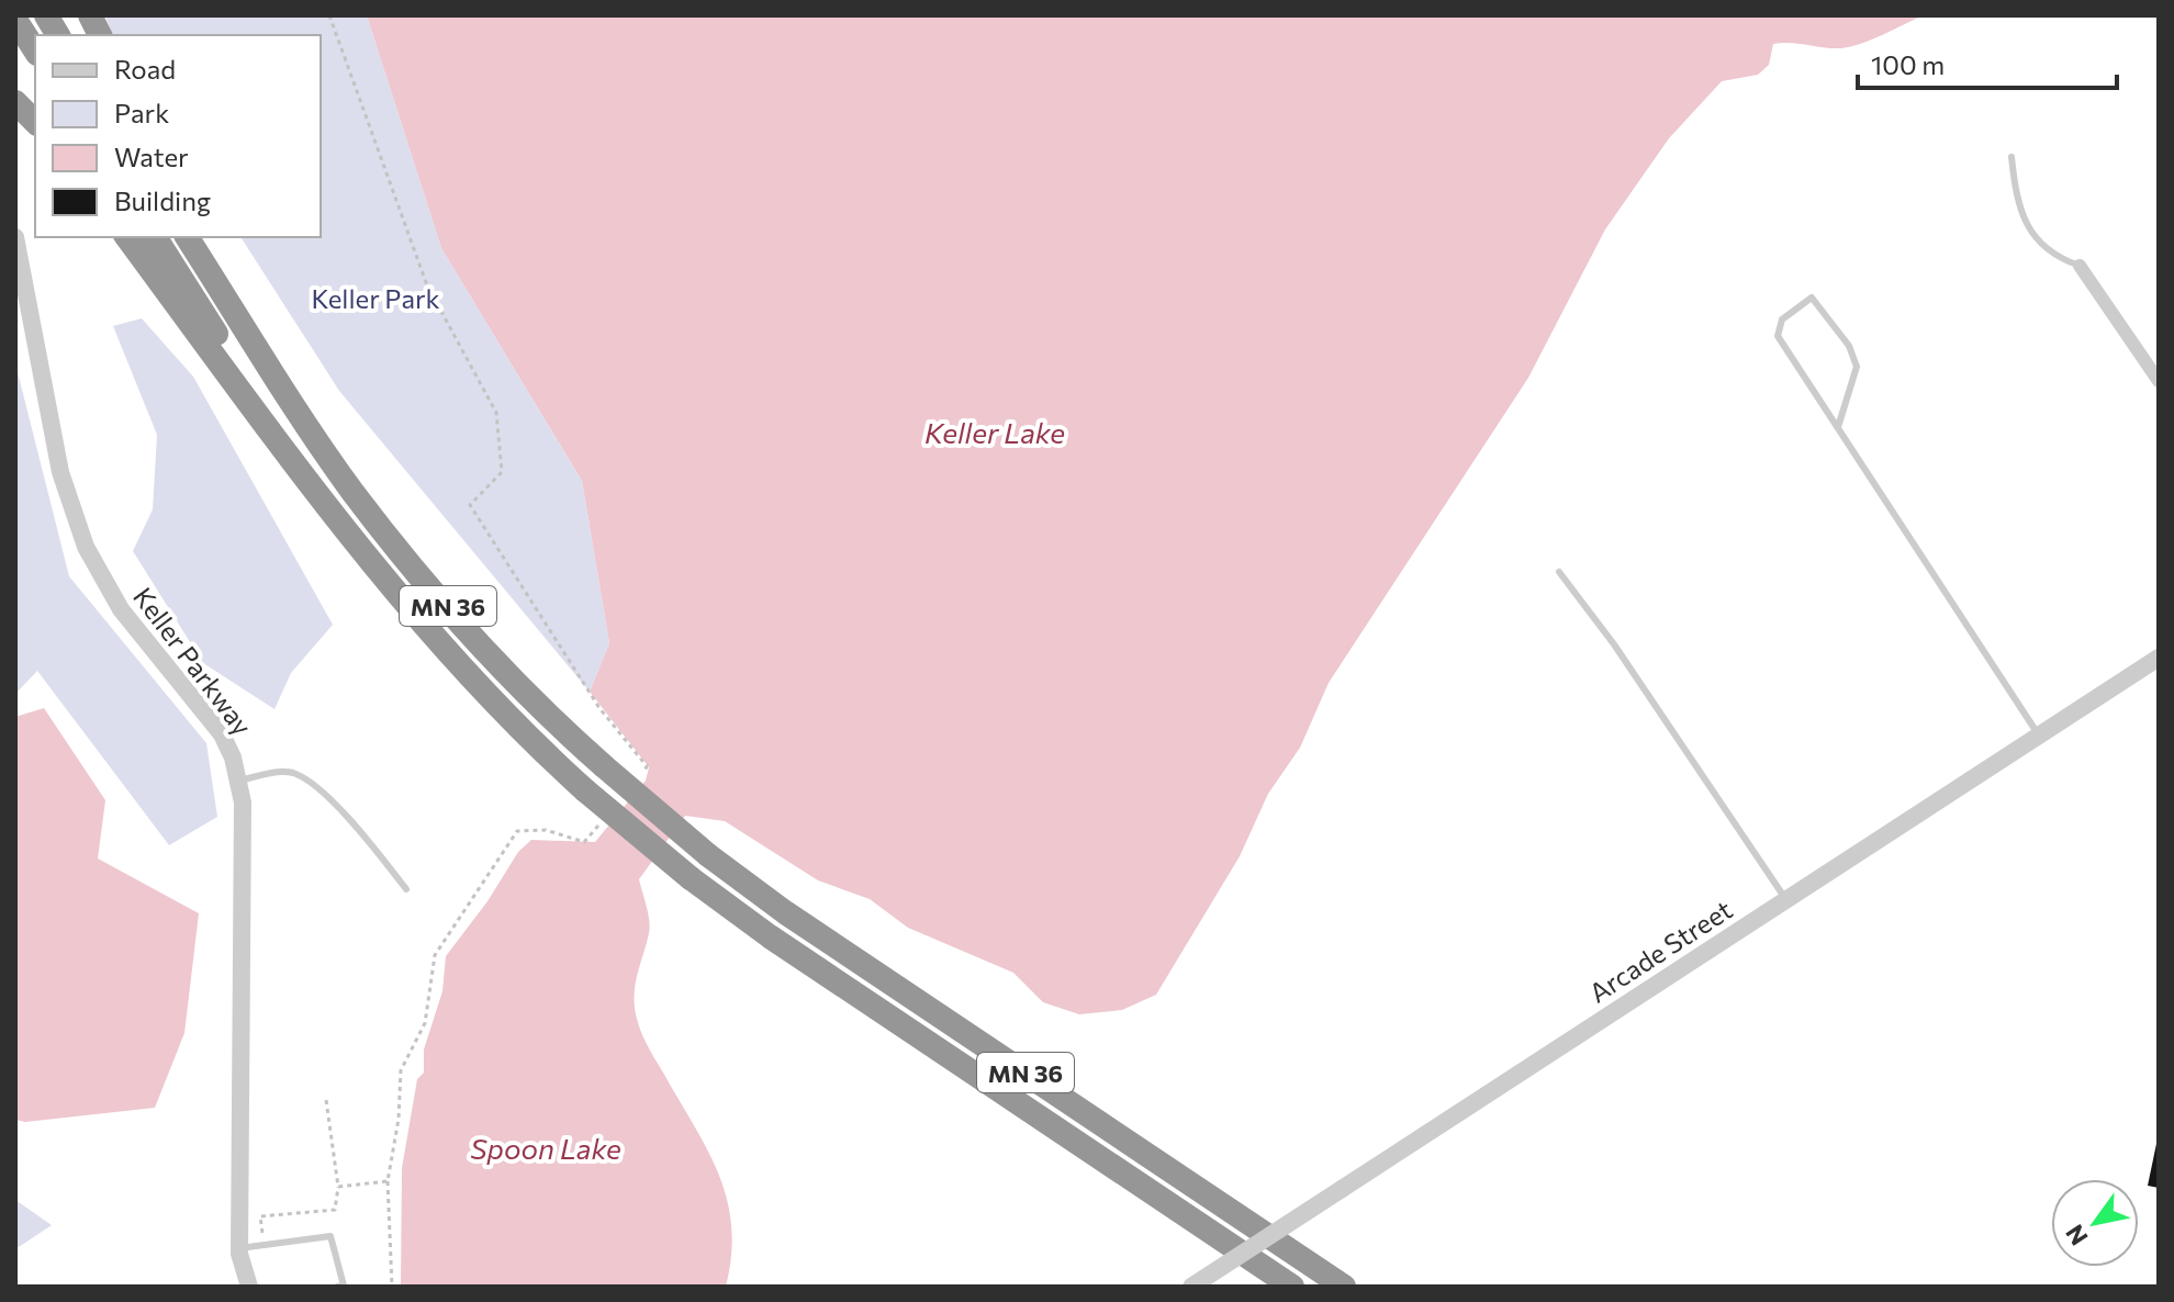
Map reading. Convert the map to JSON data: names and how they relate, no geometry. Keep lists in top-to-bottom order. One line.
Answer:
{"streets":{"highway":["MN 36"],"street":["Keller Parkway","Arcade Street"]},"water":["Keller Lake","Spoon Lake"],"parks":["Keller Park"],"legend":["Road","Park","Water","Building"],"scale_bar":"100 m","north":"bottom left"}
